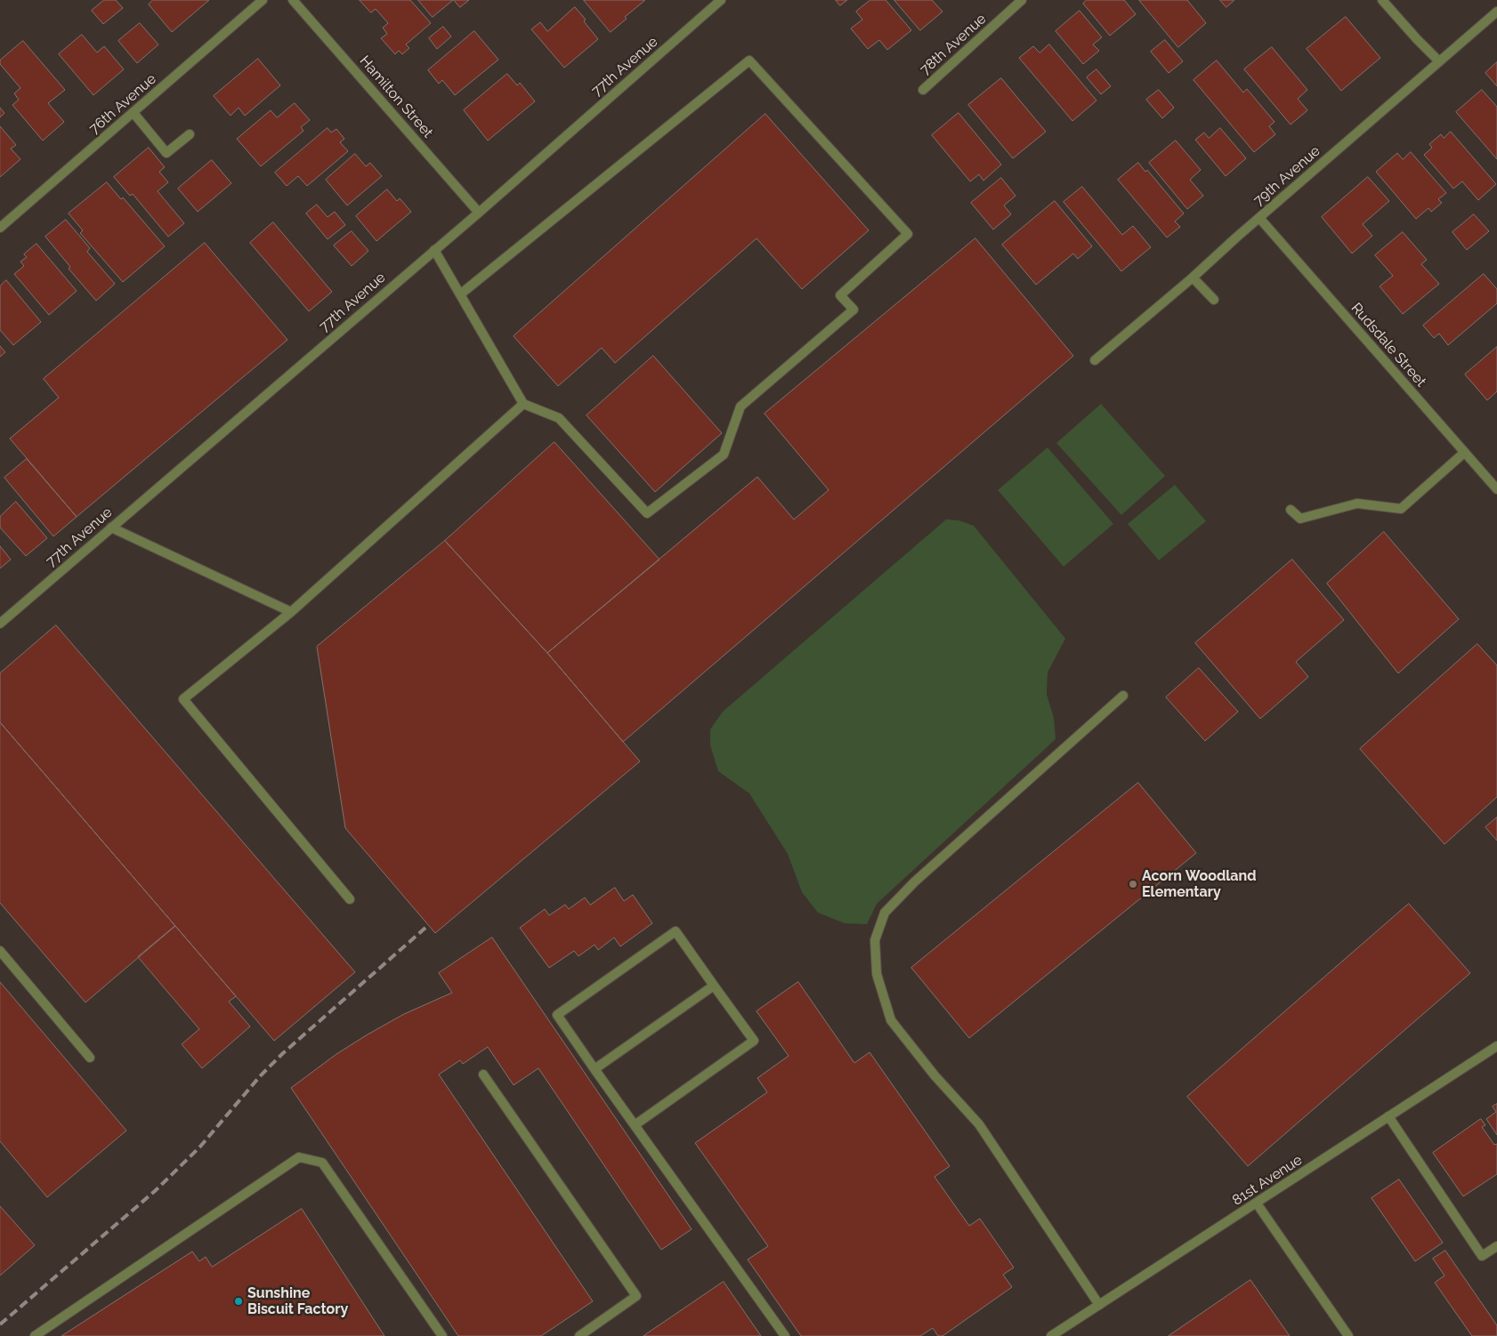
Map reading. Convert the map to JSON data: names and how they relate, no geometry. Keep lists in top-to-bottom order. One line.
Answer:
{"streets":{"street":["78th Avenue","77th Avenue","Hamilton Street","76th Avenue","79th Avenue","Rudsdale Street","81st Avenue"]},"crossings":[["77th Avenue","Hamilton Street"],["79th Avenue","Rudsdale Street"]],"places":["Acorn Woodland Elementary","Sunshine Biscuit Factory"]}
